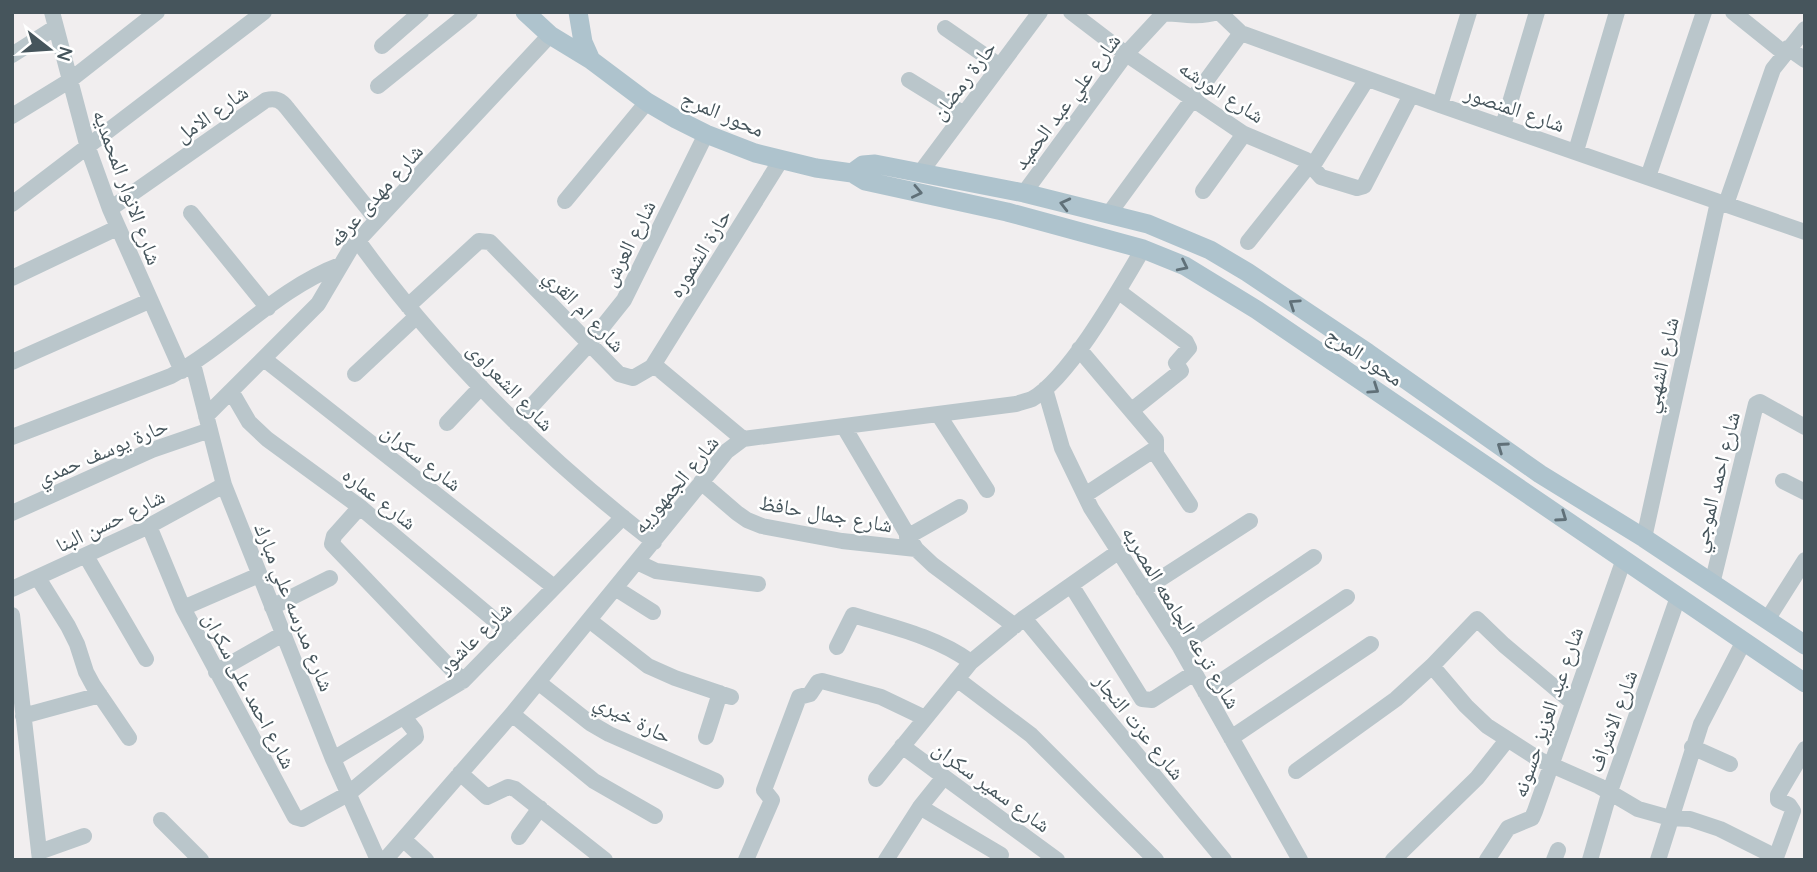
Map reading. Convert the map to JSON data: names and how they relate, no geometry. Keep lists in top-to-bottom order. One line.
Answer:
{"streets":{"main road":["محور المرج"],"street":["حارة رمضان","شارع الورشه","شارع علي عبد الحميد","شارع المنصور","شارع الامل","شارع الانوار المحمديه","شارع مهدى عرفه","شارع العرش","حارة الشموره","شارع ام القري","شارع الشهبي","شارع الشعراوى","حارة يوسف حمدي","شارع سكران","شارع احمد الموجي","شارع الجمهوريه","شارع عماره","شارع جمال حافظ","شارع حسن البنا","شارع مدرسه علي مبارك","شارع ترعه الجامعه المصريه","شارع عاشور","شارع احمد على سكران","شارع عبد العزيز حسونه","حارة خيري","شارع الاشراف","شارع عزت النجار","شارع سمير سكران"]},"crossings":[["حارة رمضان","محور المرج"],["شارع الورشه","شارع علي عبد الحميد"],["شارع الورشه","شارع المنصور"],["شارع علي عبد الحميد","شارع المنصور"],["شارع علي عبد الحميد","محور المرج"],["شارع المنصور","شارع الشهبي"],["شارع الامل","شارع الانوار المحمديه"],["شارع الامل","شارع مهدى عرفه"],["محور المرج","شارع مهدى عرفه"],["محور المرج","شارع العرش"],["محور المرج","حارة الشموره"],["محور المرج","شارع الشهبي"],["محور المرج","شارع احمد الموجي"],["محور المرج","شارع الجمهوريه"],["محور المرج","شارع عبد العزيز حسونه"],["محور المرج","شارع الاشراف"],["شارع الانوار المحمديه","شارع مدرسه علي مبارك"],["شارع مهدى عرفه","شارع الشعراوى"],["شارع مهدى عرفه","حارة يوسف حمدي"],["شارع مهدى عرفه","شارع سكران"],["شارع مهدى عرفه","شارع عماره"],["شارع مهدى عرفه","شارع مدرسه علي مبارك"],["شارع العرش","شارع ام القري"],["شارع العرش","شارع الشعراوى"],["حارة الشموره","شارع ام القري"],["شارع ام القري","شارع الشعراوى"],["شارع الشعراوى","شارع الجمهوريه"],["شارع الشعراوى","شارع عاشور"],["حارة يوسف حمدي","شارع مدرسه علي مبارك"],["شارع سكران","شارع عاشور"],["شارع الجمهوريه","شارع جمال حافظ"],["شارع الجمهوريه","شارع ترعه الجامعه المصريه"],["شارع الجمهوريه","حارة خيري"],["شارع عماره","شارع عاشور"],["شارع جمال حافظ","شارع عزت النجار"],["شارع حسن البنا","شارع مدرسه علي مبارك"],["شارع حسن البنا","شارع احمد على سكران"],["شارع مدرسه علي مبارك","شارع عاشور"],["شارع مدرسه علي مبارك","شارع احمد على سكران"]],"north":"right"}
